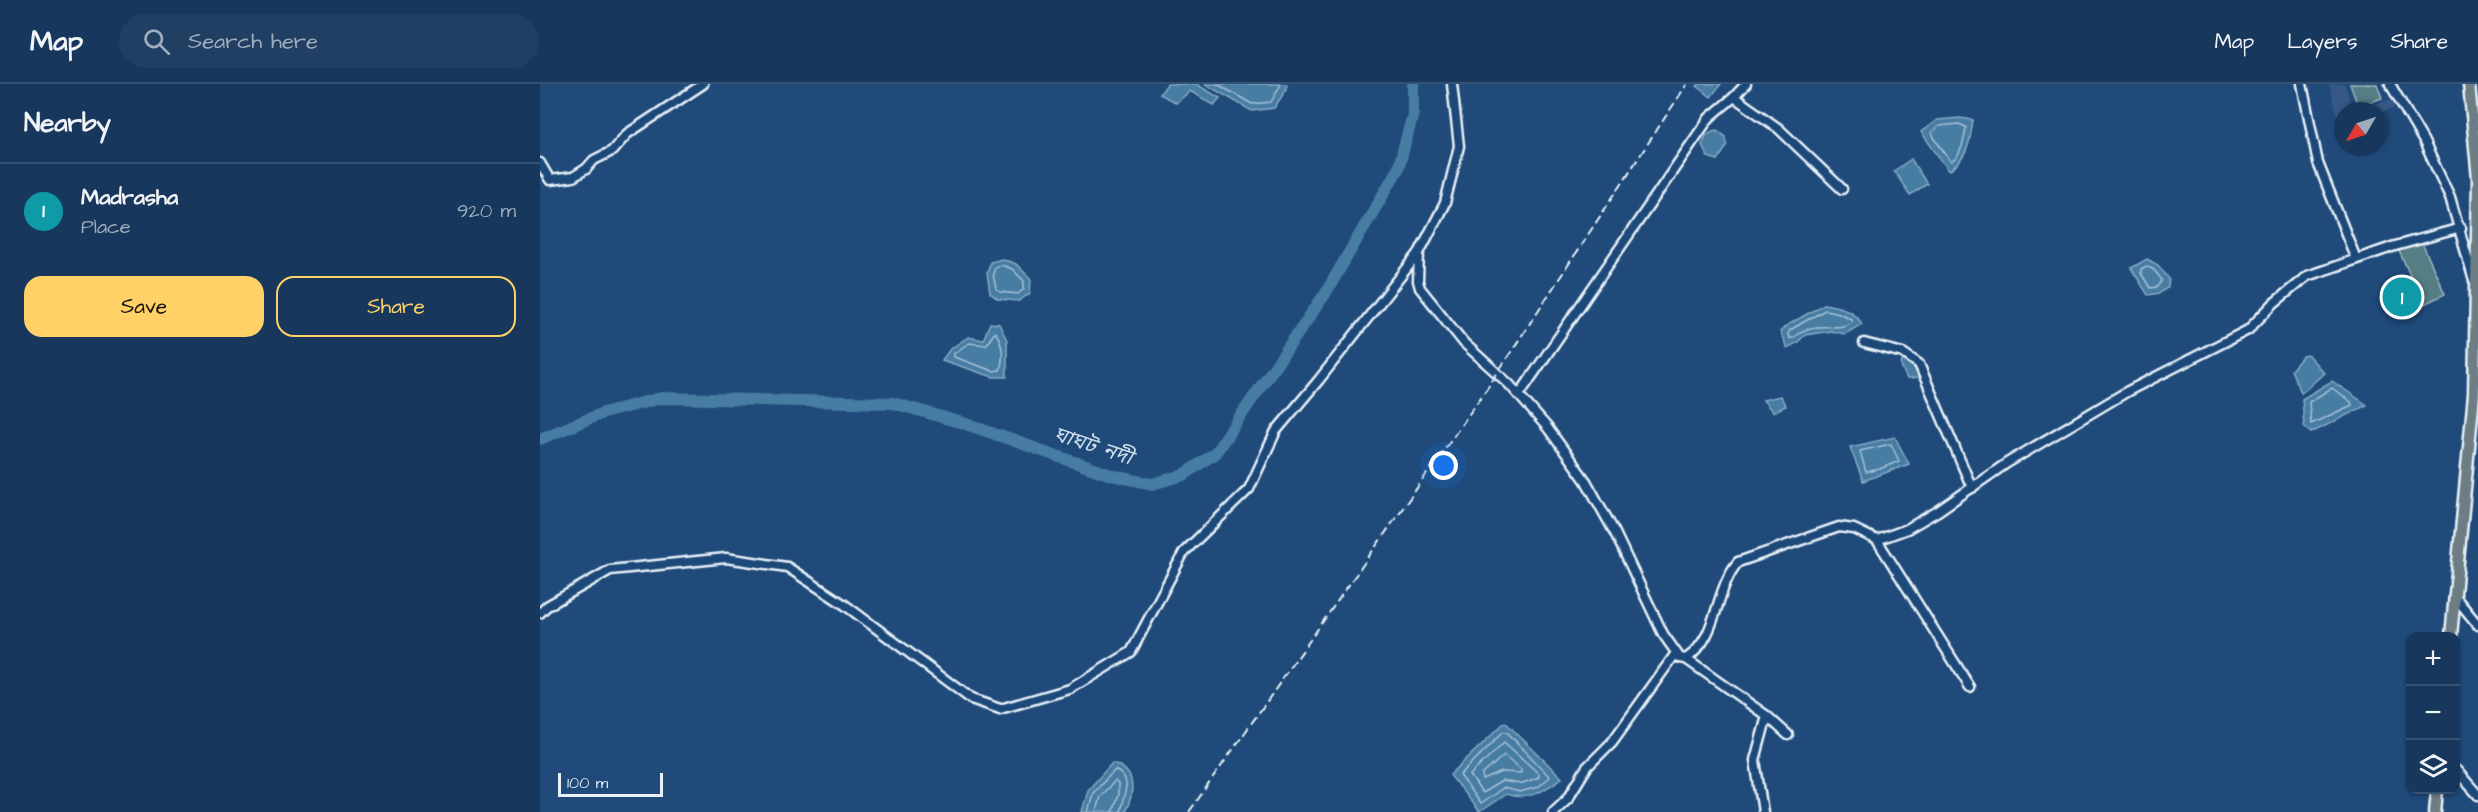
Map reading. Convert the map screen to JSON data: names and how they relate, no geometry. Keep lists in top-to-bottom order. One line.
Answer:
{"water":["ঘাঘট নদী"],"scale_bar":"100 m","north":"bottom left","page":{"header":"Map","search":"Search here","nav":["Map","Layers","Share"],"heading":"Nearby","list":[{"mark":"1","name":"Madrasha","note":"Place","value":"920 m"}],"buttons":["Save","Share"],"pins":"1","map_buttons":["+","−"],"scale":"100 m"}}
